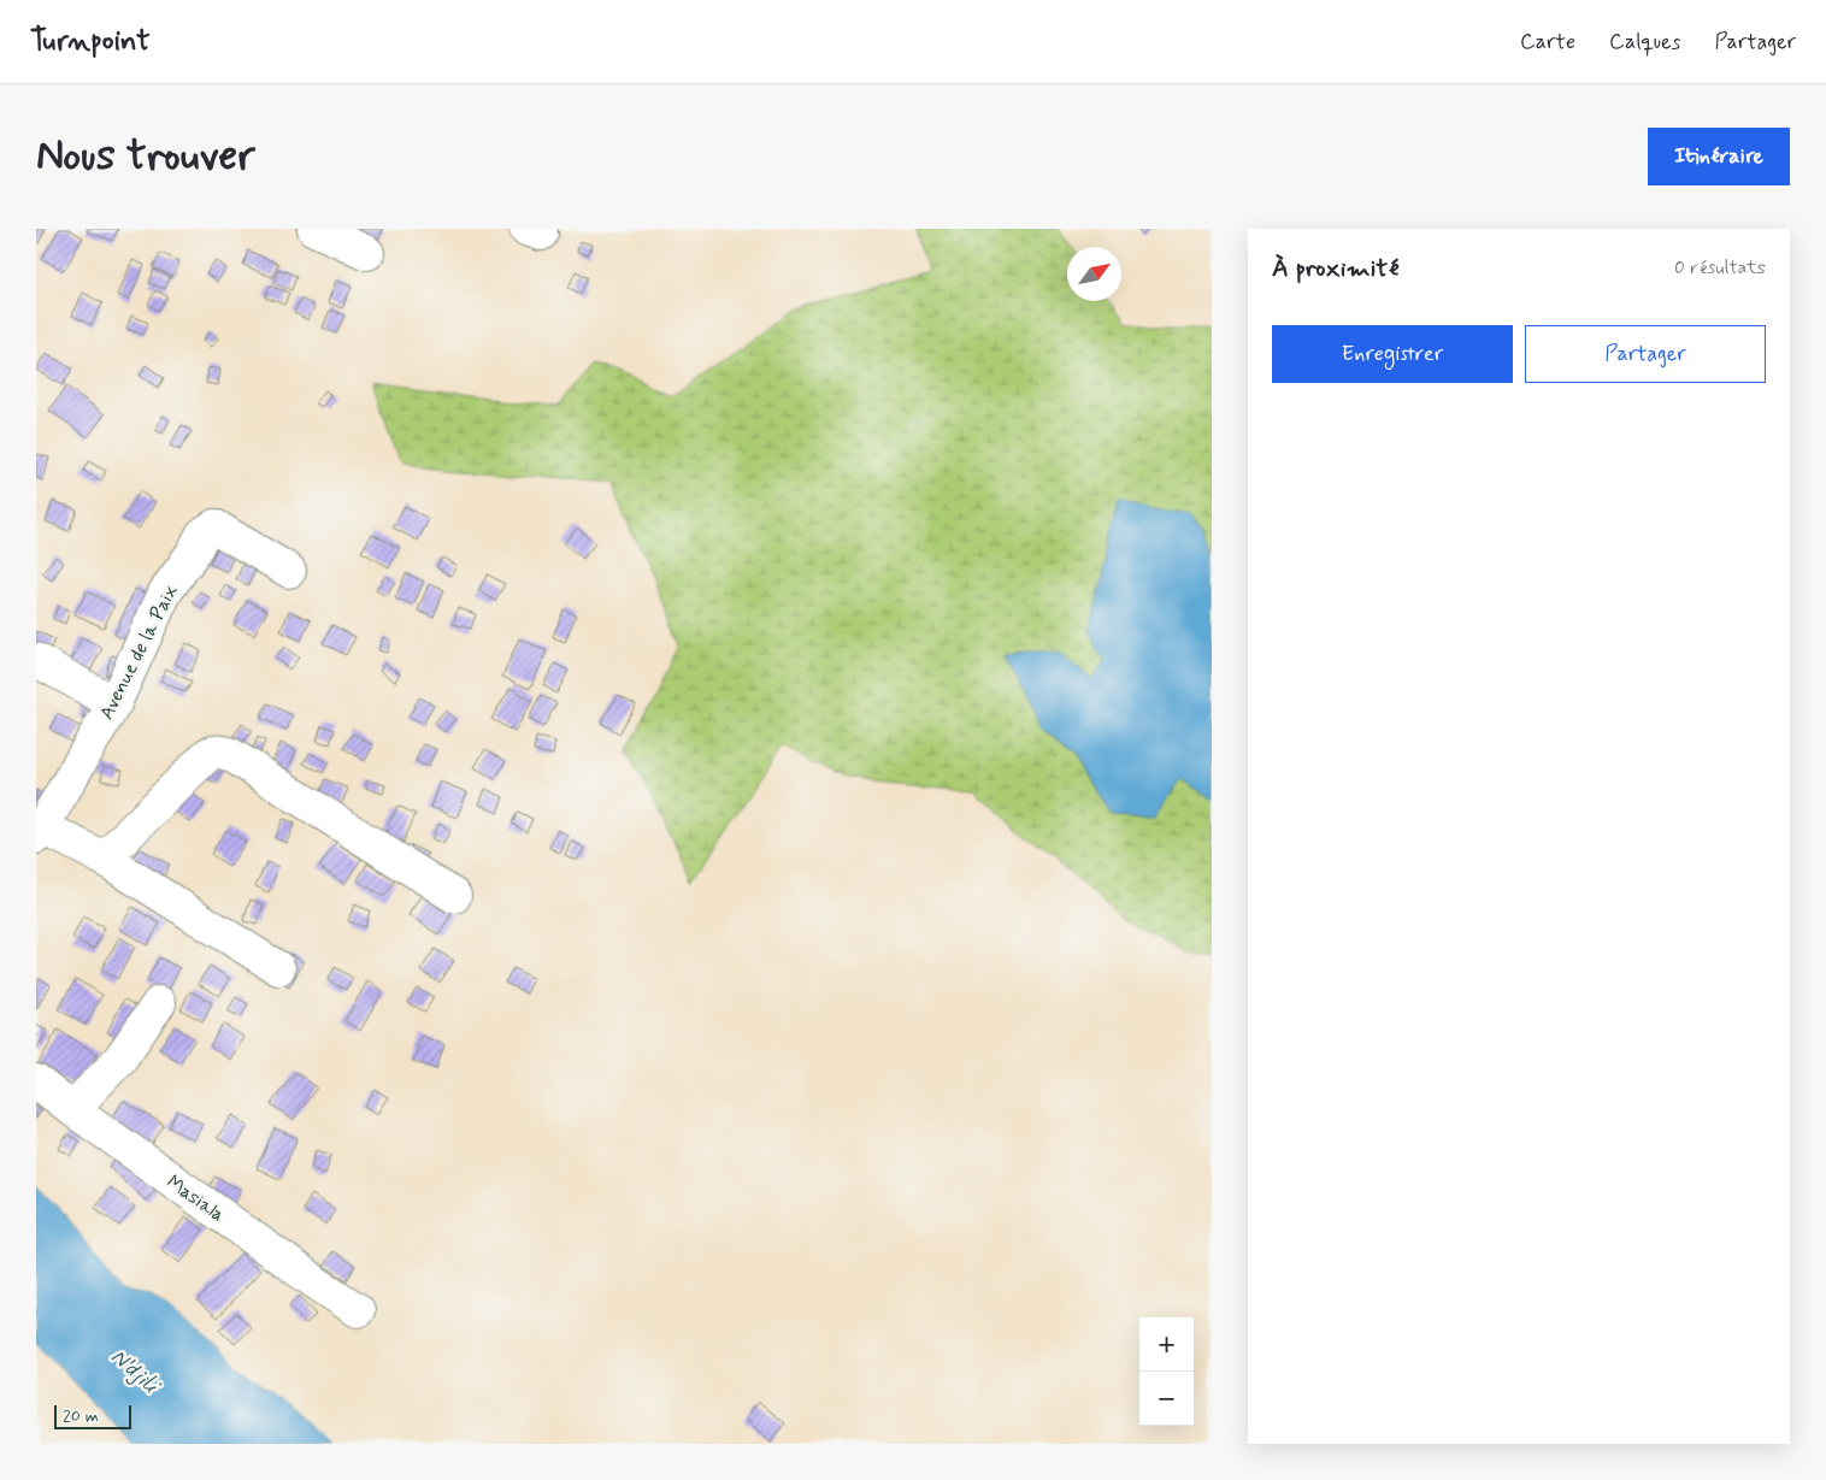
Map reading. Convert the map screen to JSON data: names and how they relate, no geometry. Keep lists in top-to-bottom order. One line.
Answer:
{"streets":{"street":["Avenue de la Paix","Masiala"]},"water":["N'djili"],"scale_bar":"20 m","north":"top right","page":{"header":"Turnpoint","nav":["Carte","Calques","Partager"],"buttons":["Itinéraire",["Enregistrer","Partager"]],"title":"Nous trouver","heading":["À proximité","0 résultats"],"map_buttons":["+","−"],"scale":"20 m"}}
